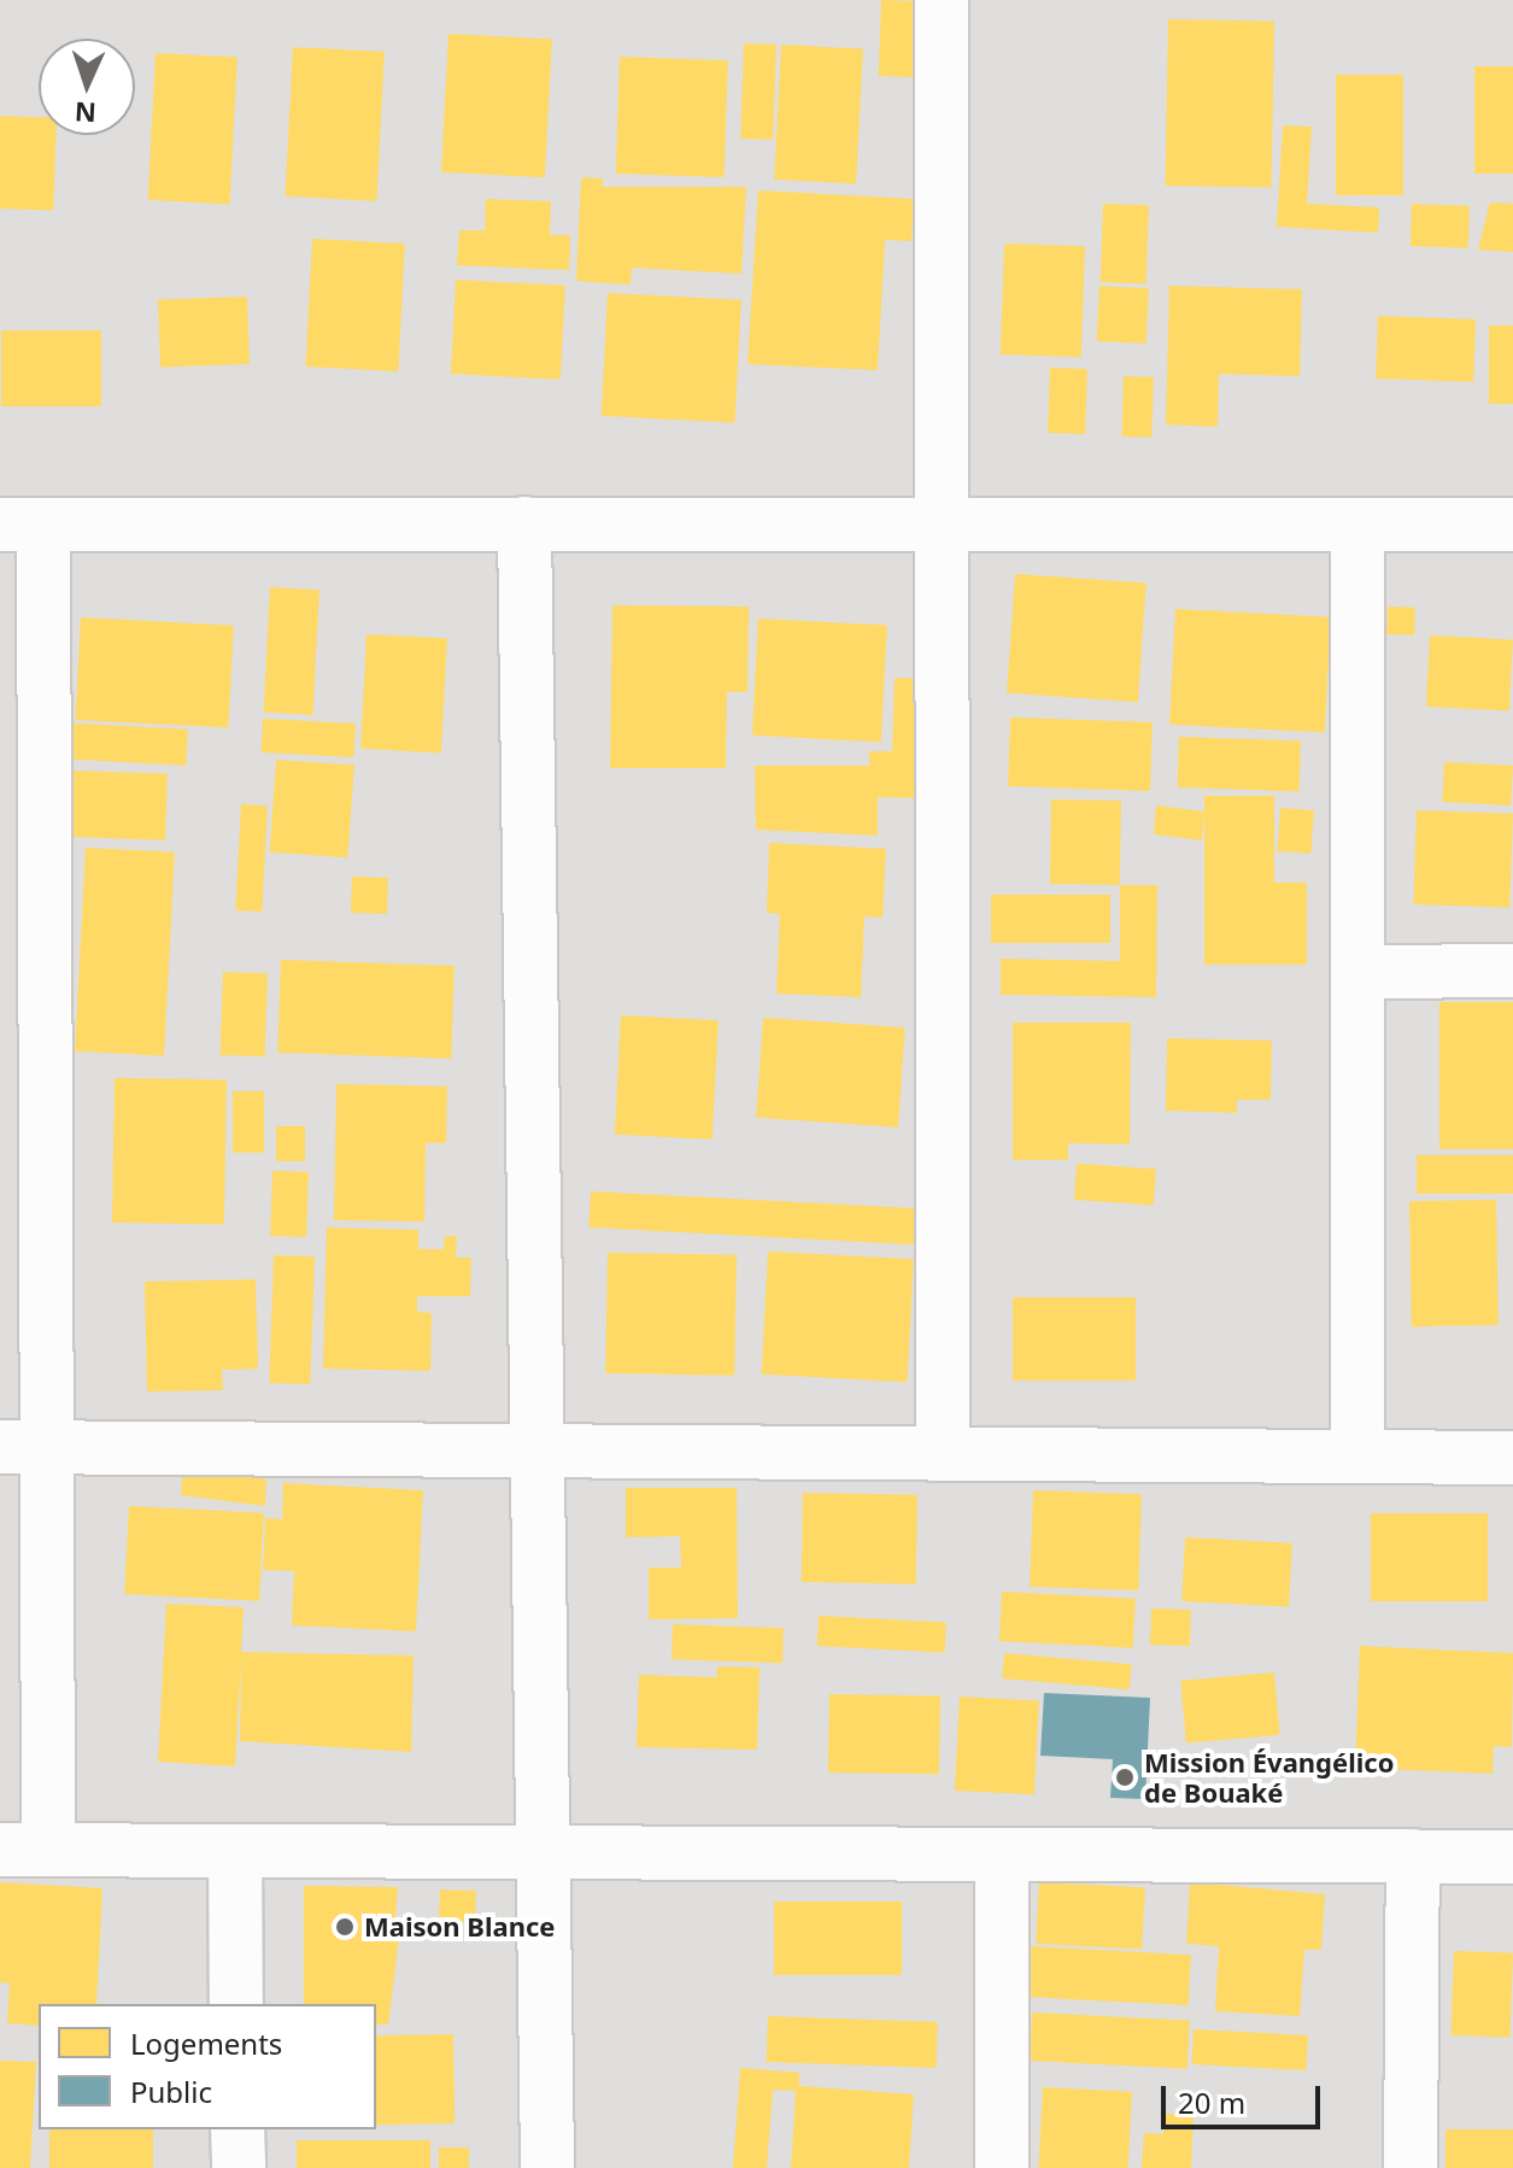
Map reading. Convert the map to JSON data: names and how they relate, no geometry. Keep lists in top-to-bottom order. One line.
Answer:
{"places":["Mission Évangélico de Bouaké","Maison Blance"],"legend":["Logements","Public"],"scale_bar":"20 m","north":"bottom"}
